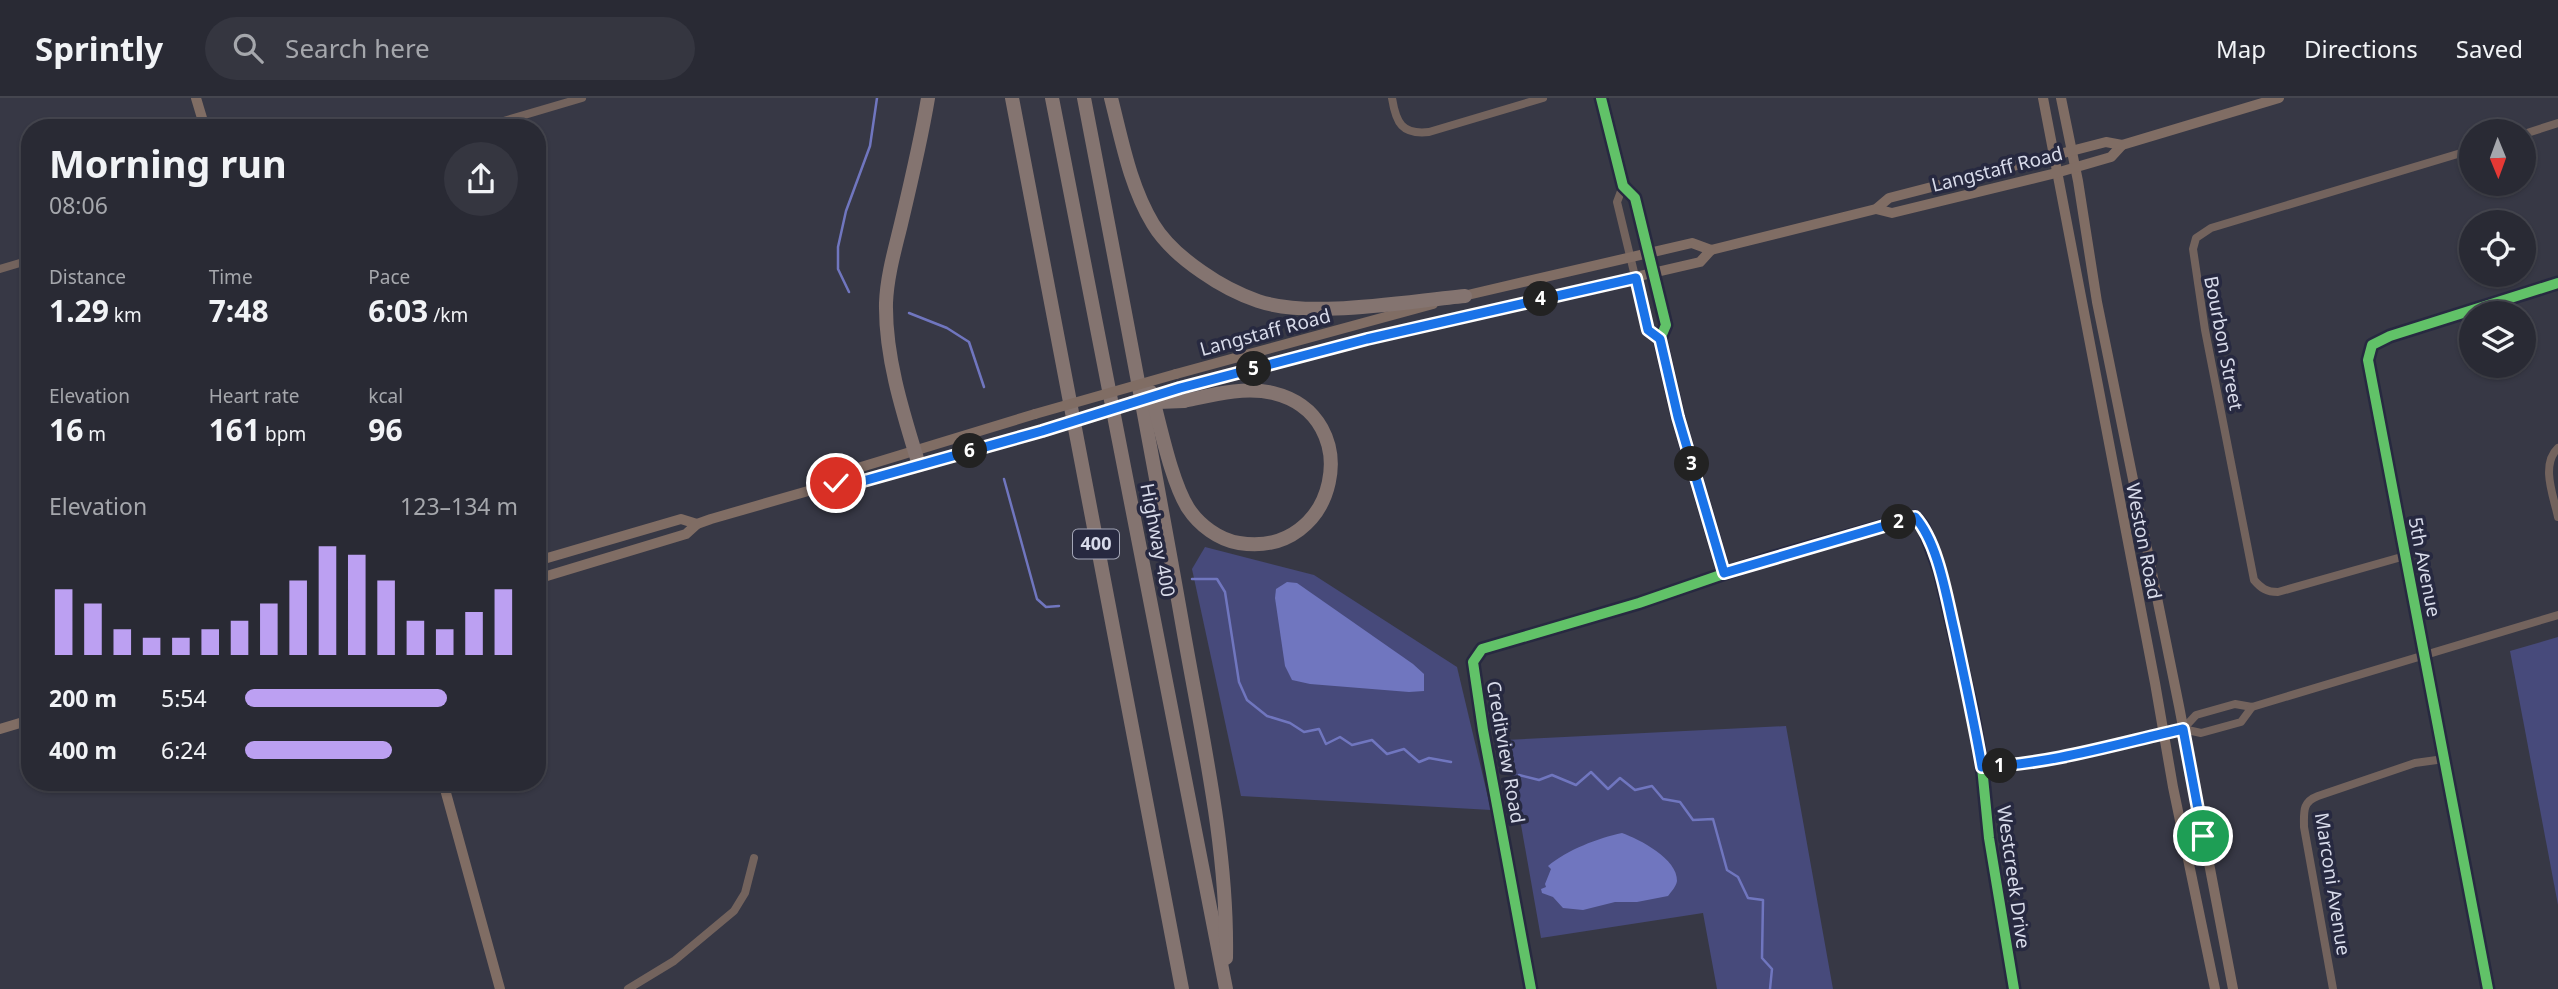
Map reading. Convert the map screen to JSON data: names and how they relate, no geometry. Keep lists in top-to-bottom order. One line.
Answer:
{"streets":{"highway":["Highway 400","400"],"main road":["Langstaff Road","Weston Road"],"street":["Bourbon Street","5th Avenue","Creditview Road","Westcreek Drive","Marconi Avenue"]},"crossings":[["Langstaff Road","Weston Road"],["Bourbon Street","5th Avenue"],["5th Avenue","Marconi Avenue"],["Creditview Road","Westcreek Drive"]],"north":"bottom","page":{"header":"Sprintly","search":"Search here","nav":["Map","Directions","Saved"],"heading":["Morning run","08:06"],"stats":[["Distance","1.29 km"],["Time","7:48"],["Pace","6:03 /km"],["Elevation","16 m"],["Heart rate","161 bpm"],["kcal","96"]],"pins":["4","5","6","3","2","1"],"chart":["Elevation","123–134 m"],"list":[{"name":"200 m","note":"5:54"},{"name":"400 m","note":"6:24"}]}}
